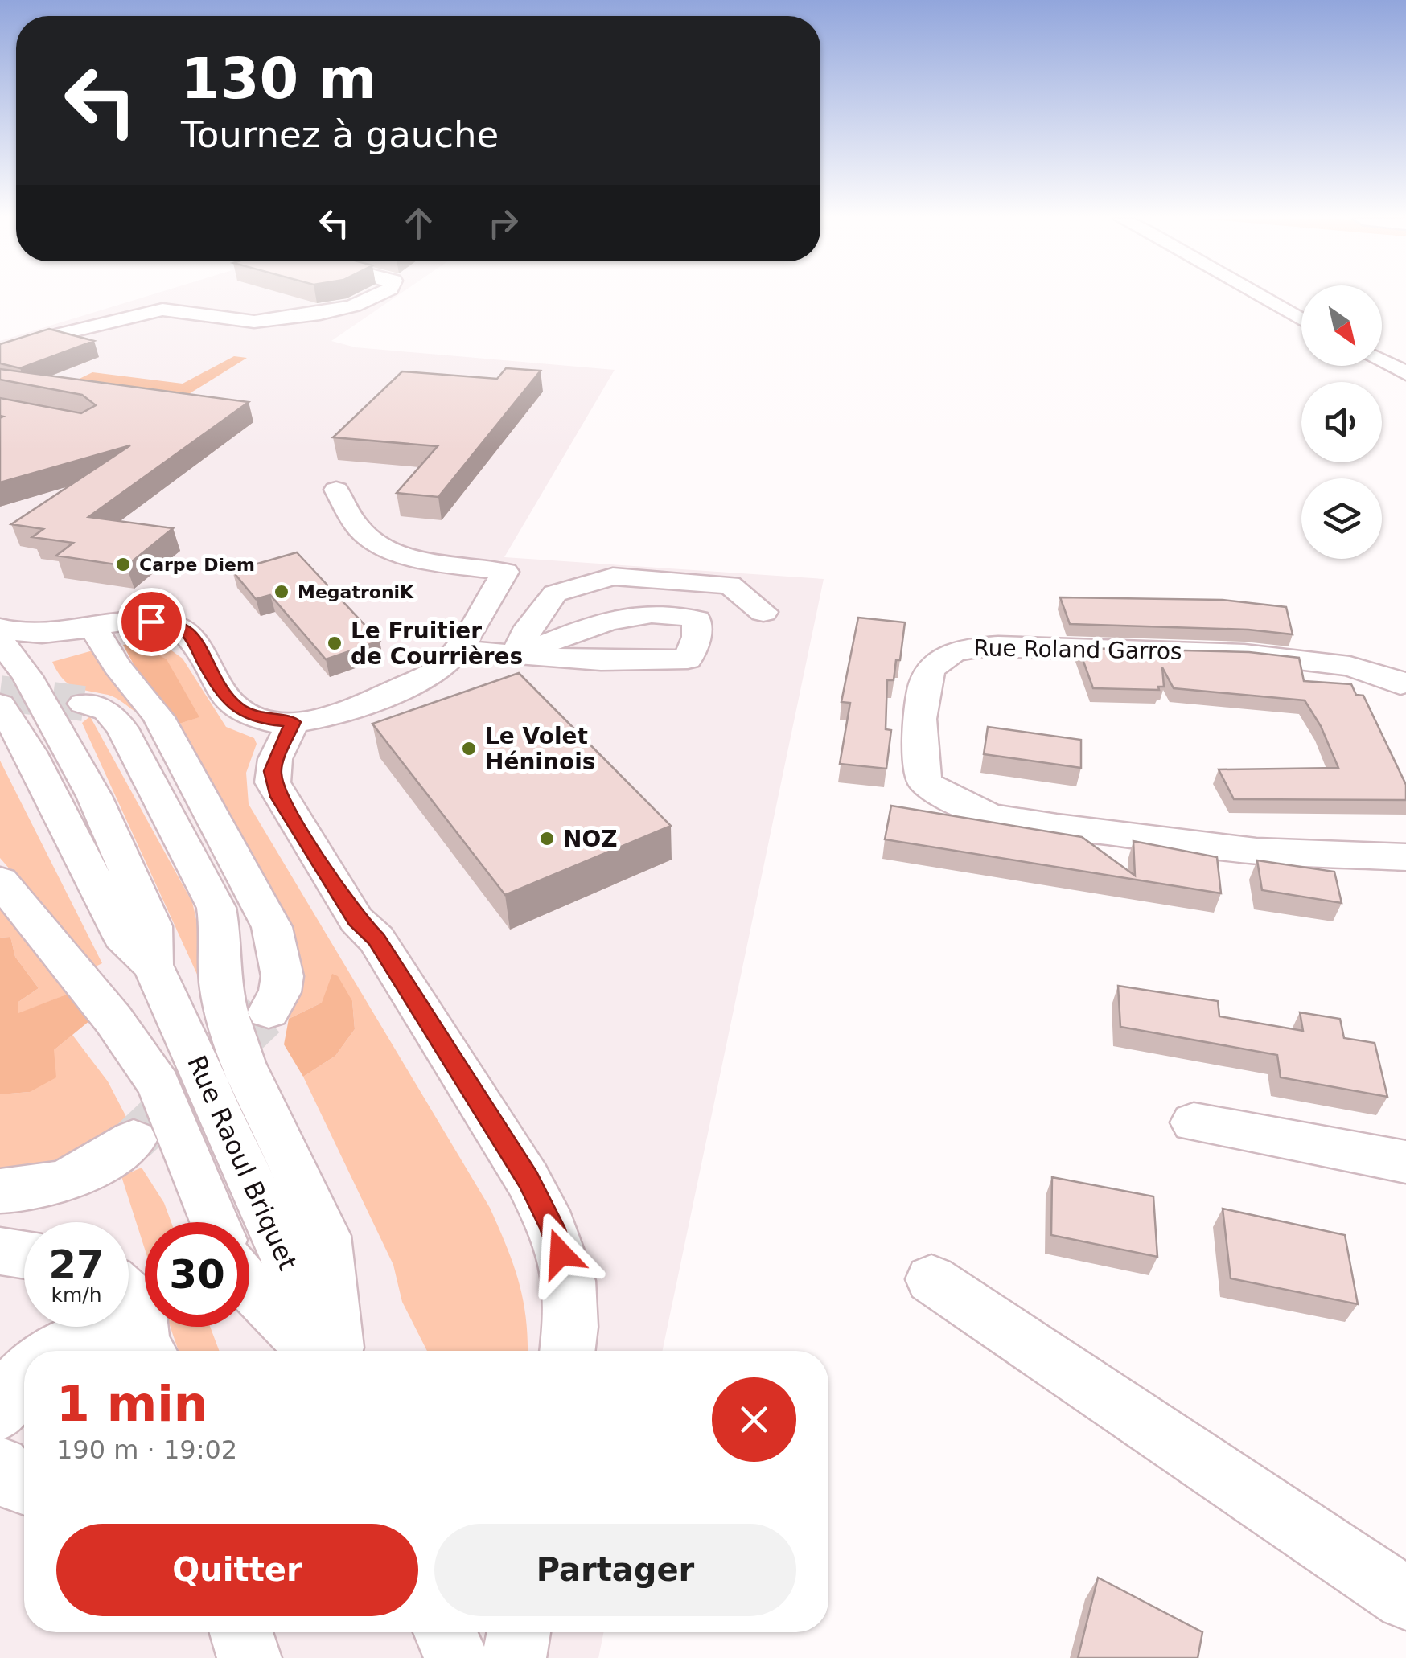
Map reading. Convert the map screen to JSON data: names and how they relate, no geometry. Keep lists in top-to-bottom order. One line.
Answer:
{"streets":{"street":["Rue Roland Garros","Rue Raoul Briquet"]},"places":["Carpe Diem","MegatroniK","Le Fruitier de Courrières","Le Volet Héninois","NOZ"],"north":"bottom right","page":{"turn":["130 m","Tournez à gauche"],"speed":"27 km/h","limit":"30","heading":["1 min","190 m · 19:02"],"buttons":["Quitter","Partager"]}}
